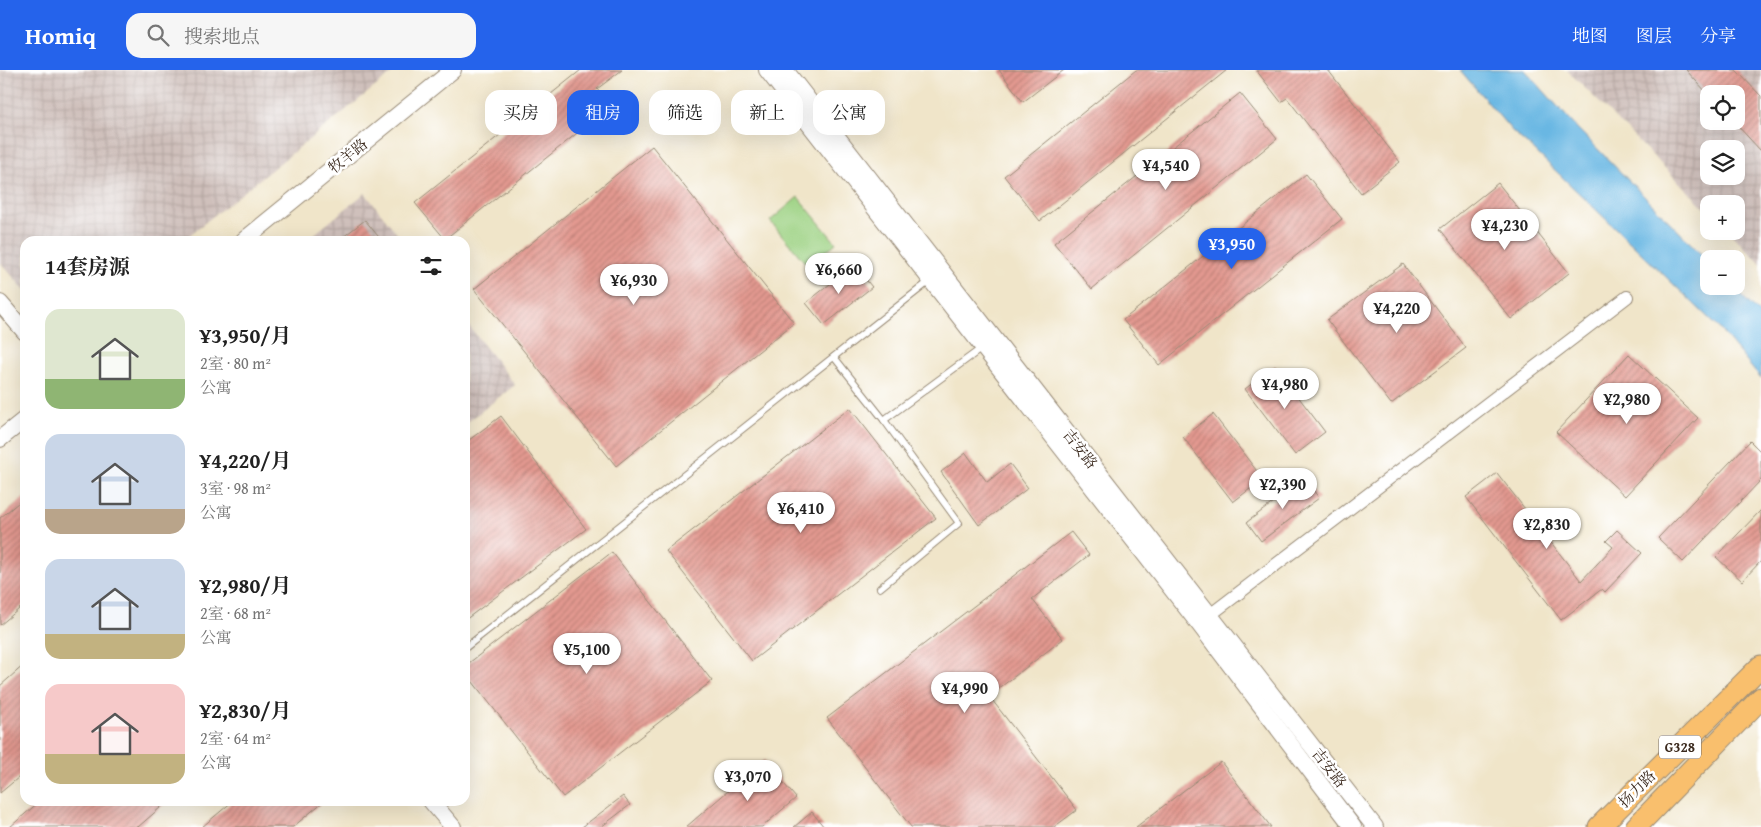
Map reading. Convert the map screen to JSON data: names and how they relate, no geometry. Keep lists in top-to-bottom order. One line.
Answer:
{"streets":{"highway":["G328","扬力路"],"street":["牧羊路","吉安路"]},"page":{"header":"Homiq","search":"搜索地点","nav":["地图","图层","分享"],"map_buttons":["+","−"],"chip":["买房","租房","筛选","新上","公寓"],"price":["¥4,540","¥4,230","¥3,950","¥6,660","¥6,930","¥4,220","¥4,980","¥2,980","¥2,390","¥6,410","¥2,830","¥5,100","¥4,990","¥3,070"],"heading":"14套房源","list":[{"name":"¥3,950/月","note":"2室 · 80 m² · 公寓"},{"name":"¥4,220/月","note":"3室 · 98 m² · 公寓"},{"name":"¥2,980/月","note":"2室 · 68 m² · 公寓"},{"name":"¥2,830/月","note":"2室 · 64 m² · 公寓"}]}}
